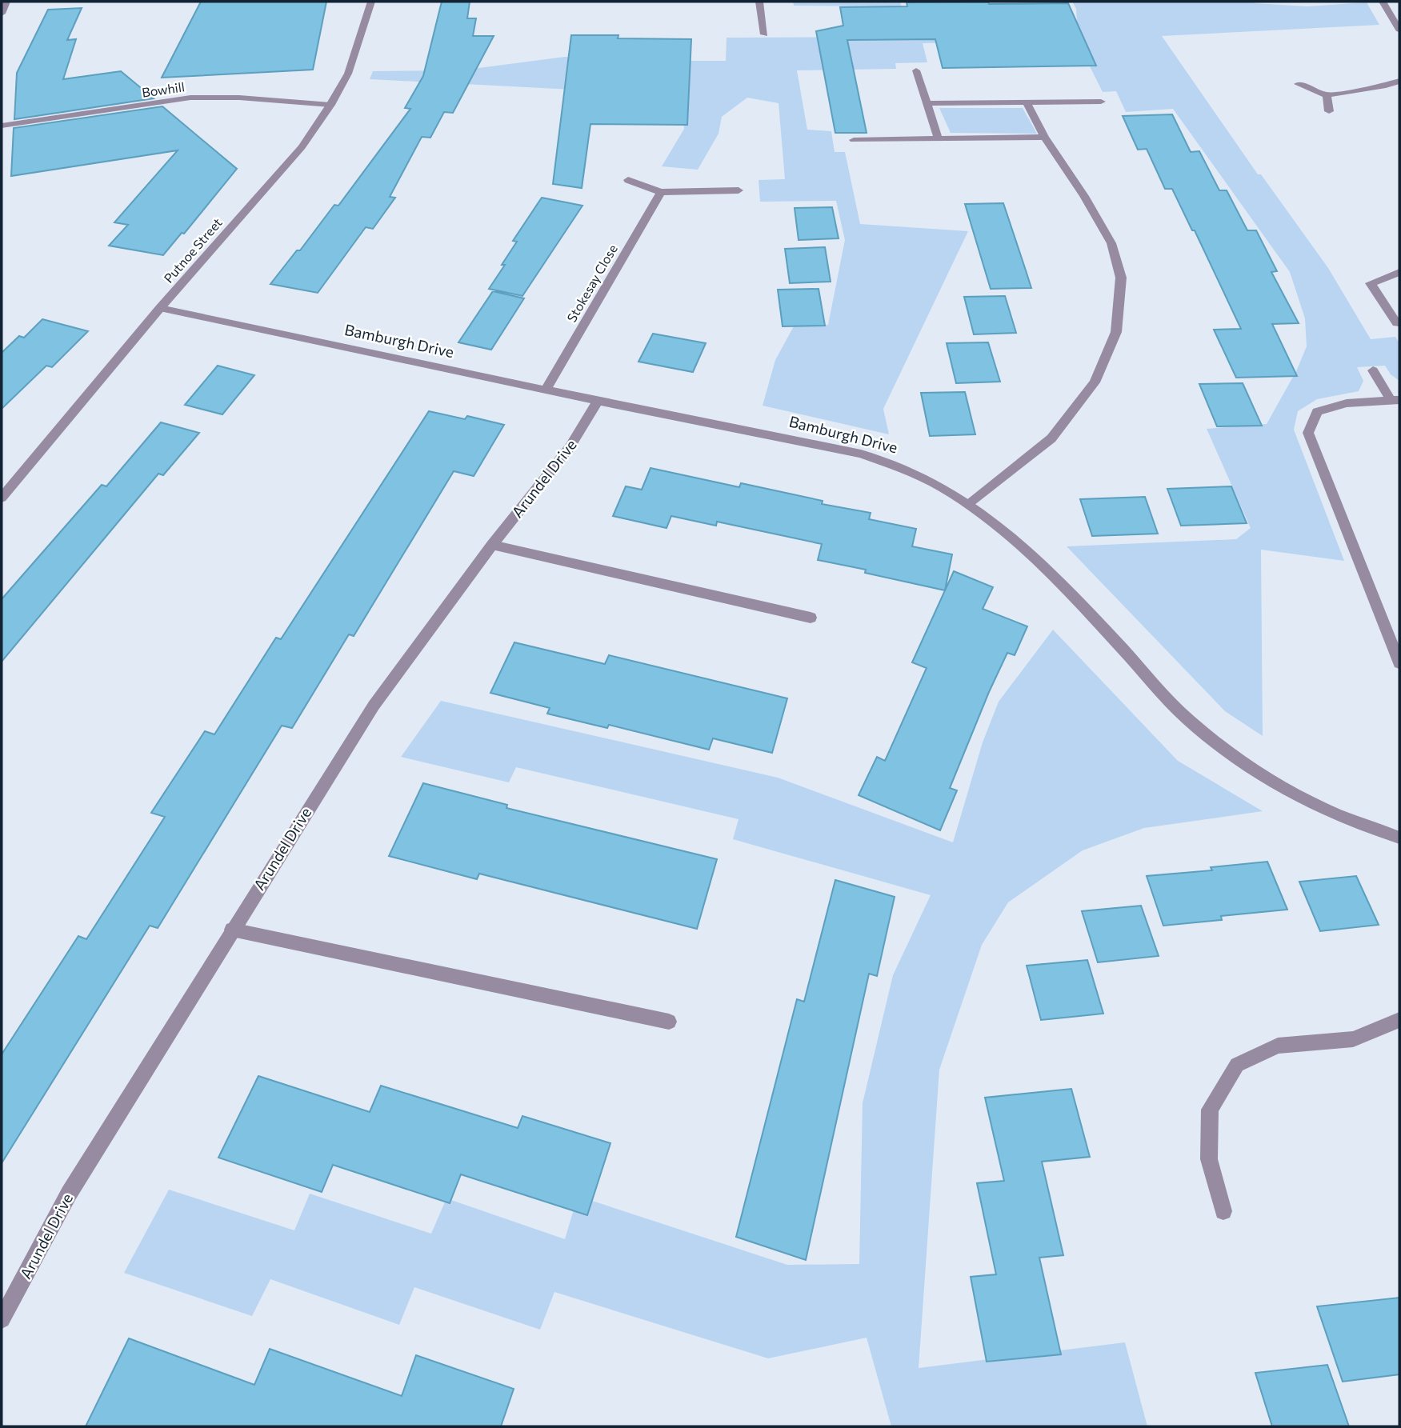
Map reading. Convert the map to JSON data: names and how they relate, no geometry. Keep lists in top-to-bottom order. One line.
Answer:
{"streets":{"street":["Bowhill","Putnoe Street","Stokesay Close","Bamburgh Drive","Arundel Drive"]},"crossings":[["Bowhill","Putnoe Street"],["Putnoe Street","Bamburgh Drive"],["Stokesay Close","Bamburgh Drive"],["Bamburgh Drive","Arundel Drive"]]}
